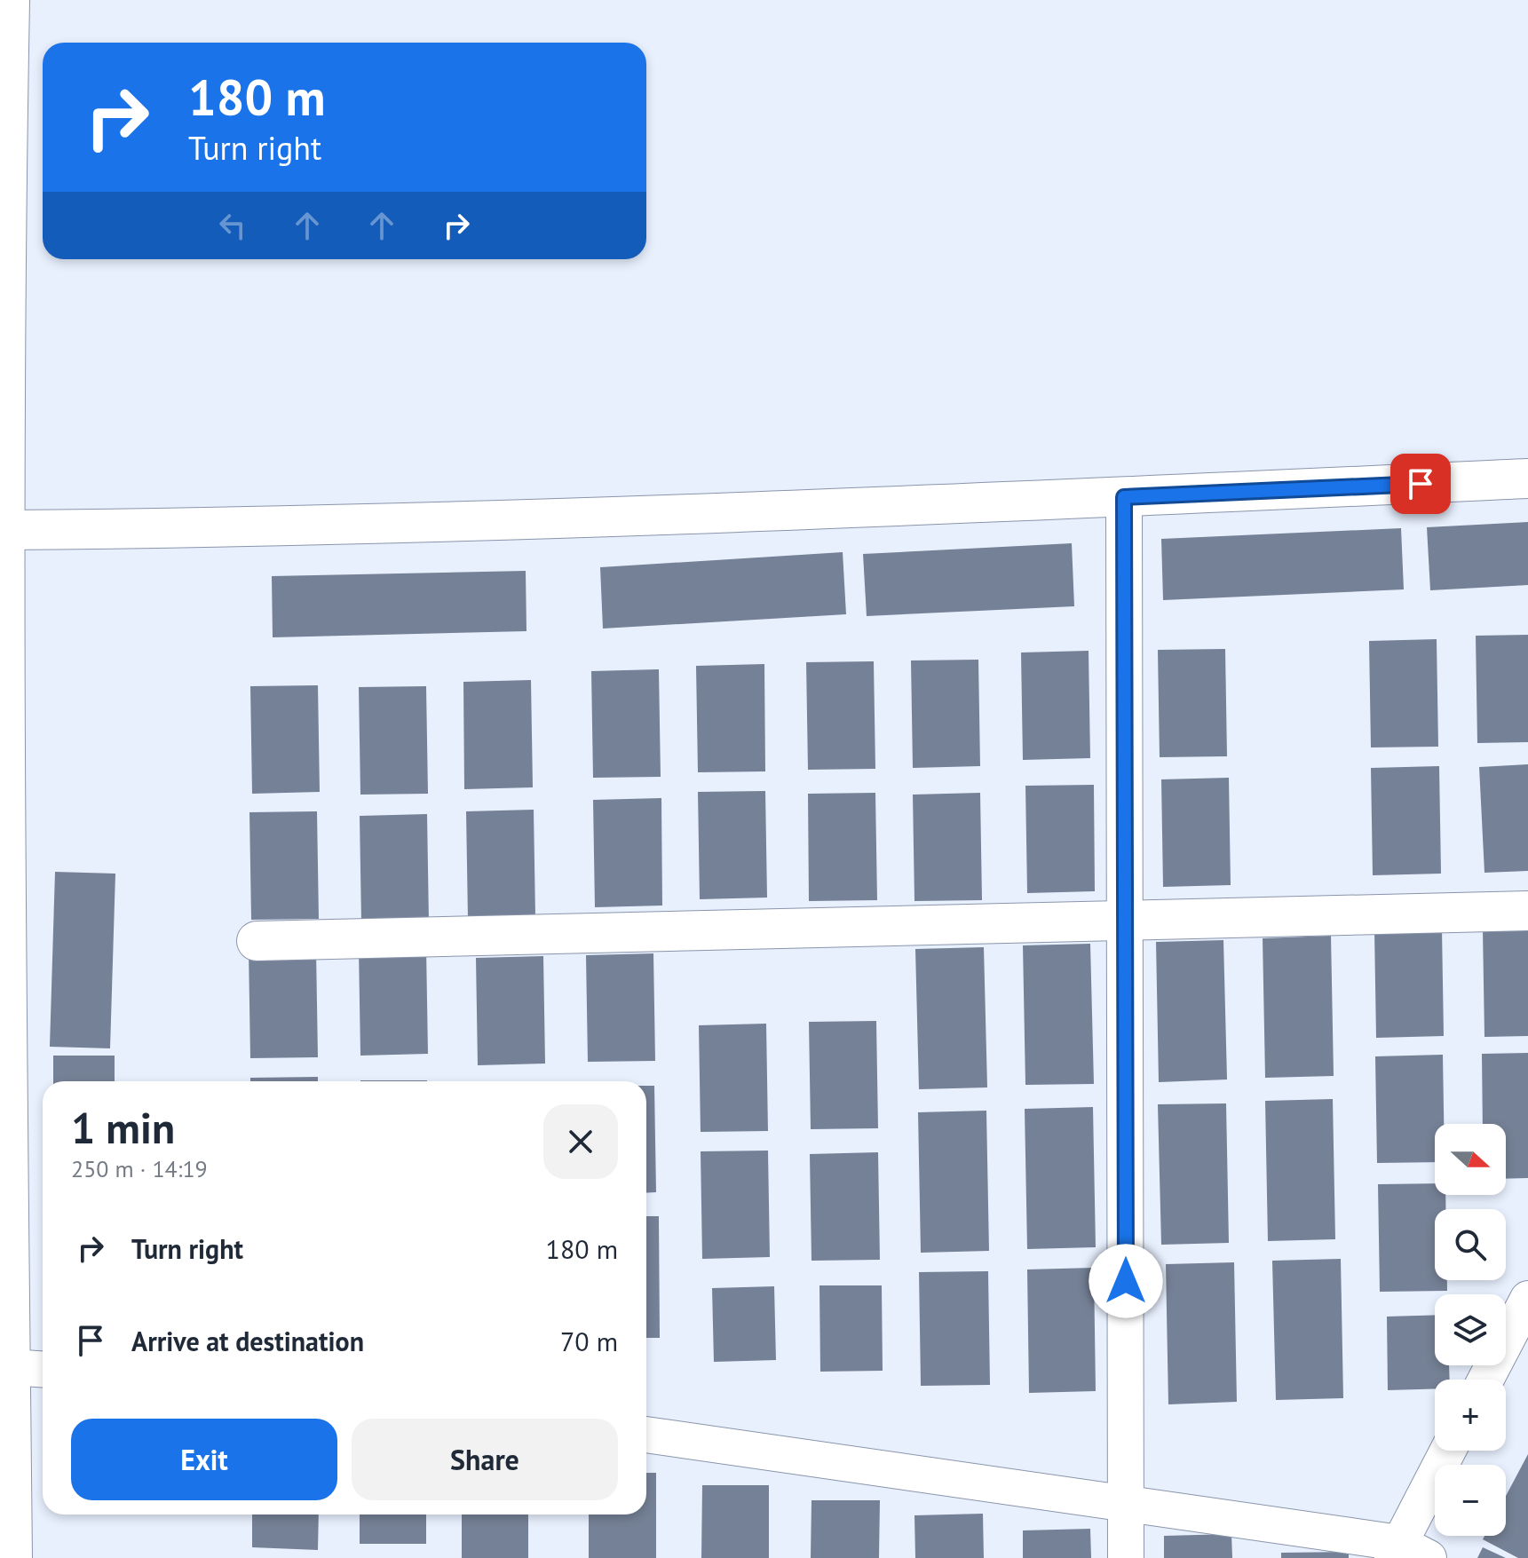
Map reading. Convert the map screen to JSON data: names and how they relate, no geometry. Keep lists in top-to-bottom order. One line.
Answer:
{"north":"right","page":{"turn":["180 m","Turn right"],"heading":["1 min","250 m · 14:19"],"map_buttons":["+","−"],"list":[{"name":"Turn right","value":"180 m"},{"name":"Arrive at destination","value":"70 m"}],"buttons":["Exit","Share"]}}
